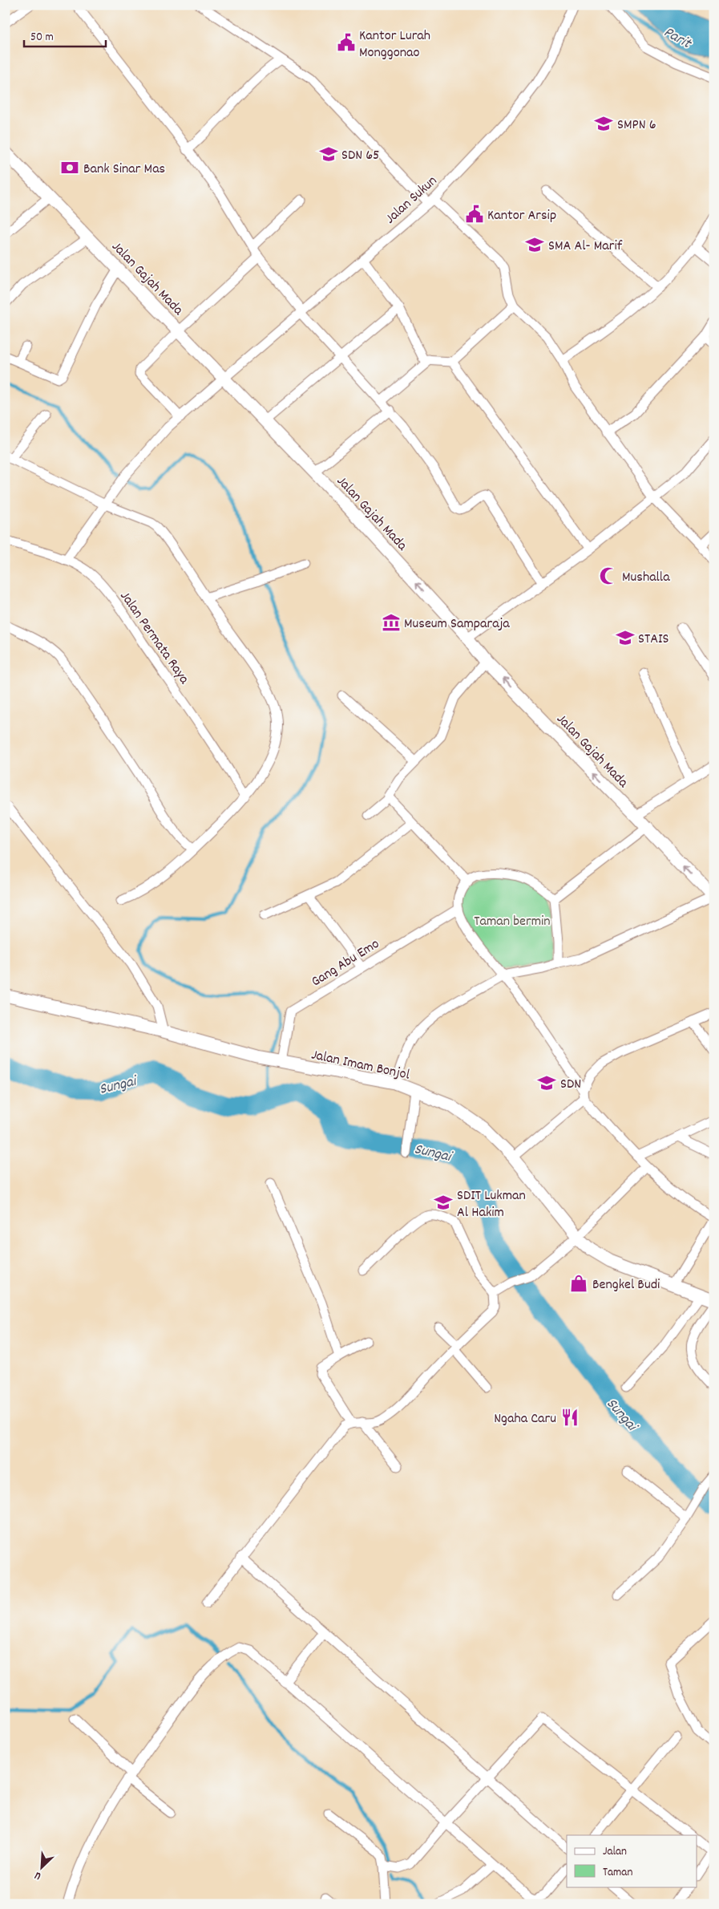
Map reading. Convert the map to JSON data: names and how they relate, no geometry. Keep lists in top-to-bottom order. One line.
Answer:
{"streets":{"main road":["Jalan Gajah Mada","Jalan Imam Bonjol"],"street":["Jalan Sukun","Jalan Permata Raya","Gang Abu Emo"]},"crossings":[["Jalan Sukun","Jalan Gajah Mada"],["Jalan Sukun","Jalan Permata Raya"],["Gang Abu Emo","Jalan Imam Bonjol"]],"one_way":["Jalan Gajah Mada"],"water":["Parit","Sungai"],"parks":["Taman bermin"],"places":{"public building":["Kantor Lurah Monggonao","Kantor Arsip"],"school or university":["SMPN 6","SDN 65","SMA Al- Marif","STAIS","SDN","SDIT Lukman Al Hakim"],"bank":["Bank Sinar Mas"],"mosque":["Mushalla"],"museum":["Museum Samparaja"],"shop":["Bengkel Budi"],"restaurant":["Ngaha Caru"]},"legend":["Jalan","Taman"],"scale_bar":"50 m","north":"bottom left"}
